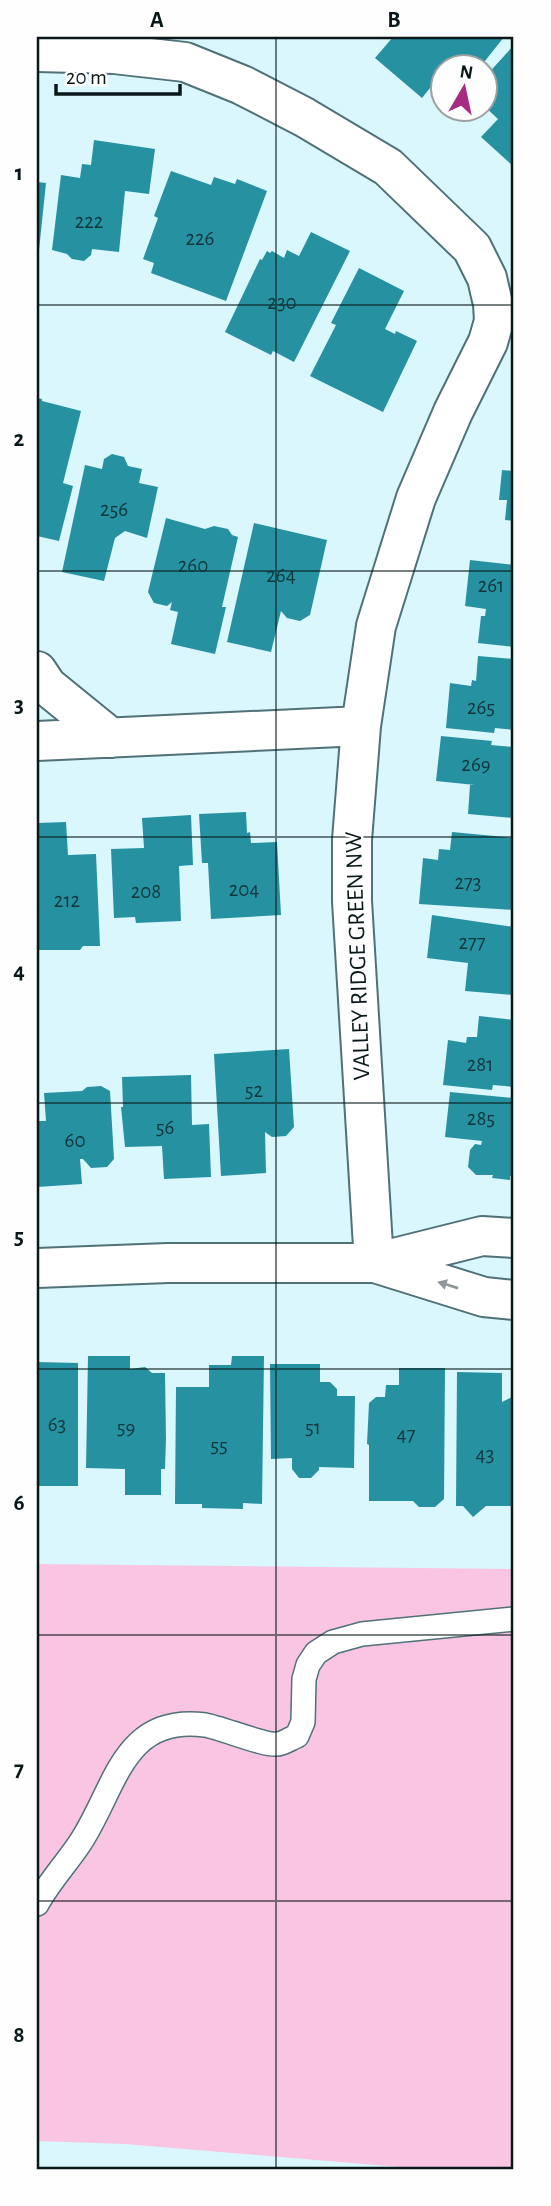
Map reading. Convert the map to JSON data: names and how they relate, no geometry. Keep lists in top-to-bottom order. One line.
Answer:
{"streets":{"street":["VALLEY RIDGE GREEN NW"]},"house_numbers":["222","226","230","256","260","264","261","265","269","273","204","208","212","277","281","52","285","56","60","63","59","51","47","55","43"],"scale_bar":"20 m","north":"top","grid":{"columns":["A","B"],"rows":["1","2","3","4","5","6","7","8"]}}
